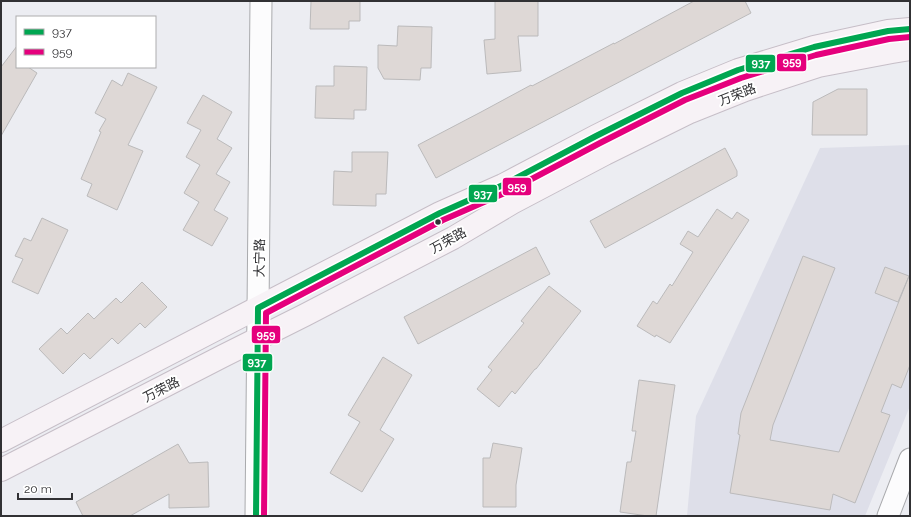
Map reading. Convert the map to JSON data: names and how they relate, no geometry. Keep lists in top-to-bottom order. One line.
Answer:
{"streets":{"main road":["万荣路"],"street":["大宁路"]},"crossings":[["万荣路","大宁路"]],"lines":["transit line 937","transit line 959"],"legend":["937","959"],"scale_bar":"20 m"}
